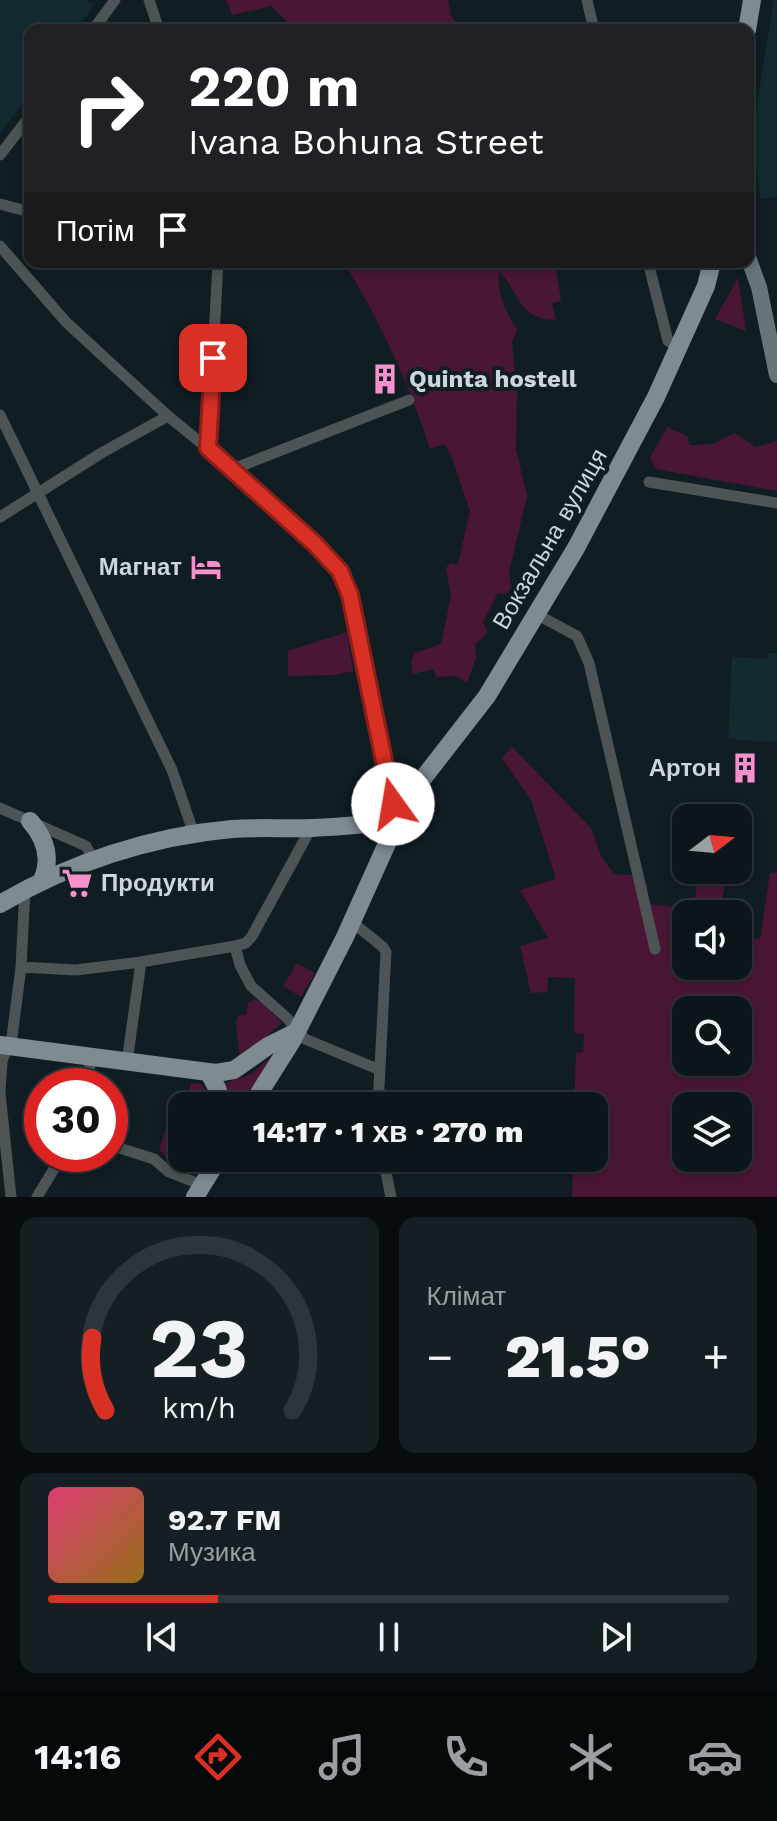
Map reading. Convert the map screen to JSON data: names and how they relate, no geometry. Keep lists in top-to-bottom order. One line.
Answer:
{"streets":{"main road":["Вокзальна вулиця"]},"places":{"building":["Quinta hostell","Артон"],"hotel":["Магнат"],"supermarket":["Продукти"]},"north":"right","page":{"turn":["220 m","Ivana Bohuna Street"],"then":"Потім","limit":"30","trip":"14:17 · 1 хв · 270 m","tile":"Клімат","heat":["−","21.5°","+"],"song":["92.7 FM","Музика"],"tabs":"14:16","gauge":["23","km/h"]}}
